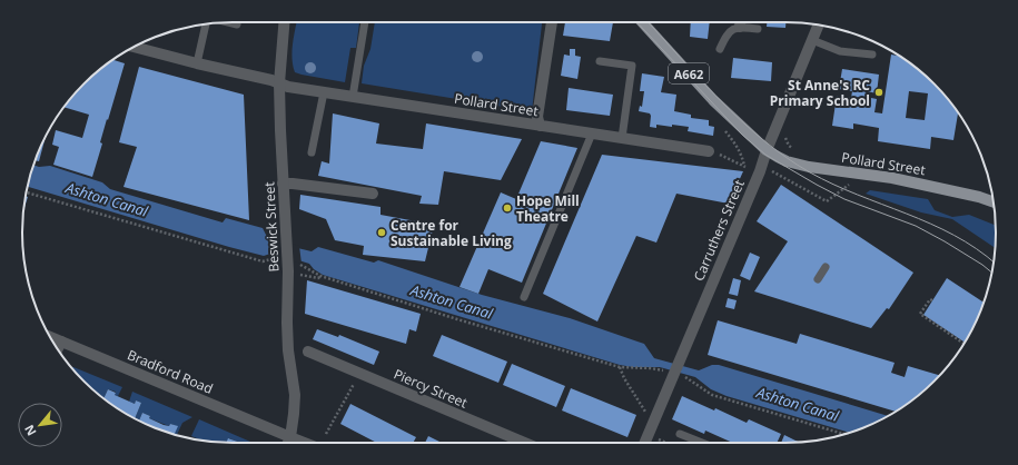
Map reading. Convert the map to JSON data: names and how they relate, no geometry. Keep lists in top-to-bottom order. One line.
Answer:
{"streets":{"main road":["A662","Pollard Street"],"street":["Beswick Street","Carruthers Street","Bradford Road","Piercy Street"]},"crossings":[["A662","Pollard Street"],["A662","Carruthers Street"],["Pollard Street","Beswick Street"],["Pollard Street","Carruthers Street"],["Beswick Street","Bradford Road"]],"water":["Ashton Canal"],"places":["St Anne's RC Primary School","Hope Mill Theatre","Centre for Sustainable Living"],"north":"bottom left"}
